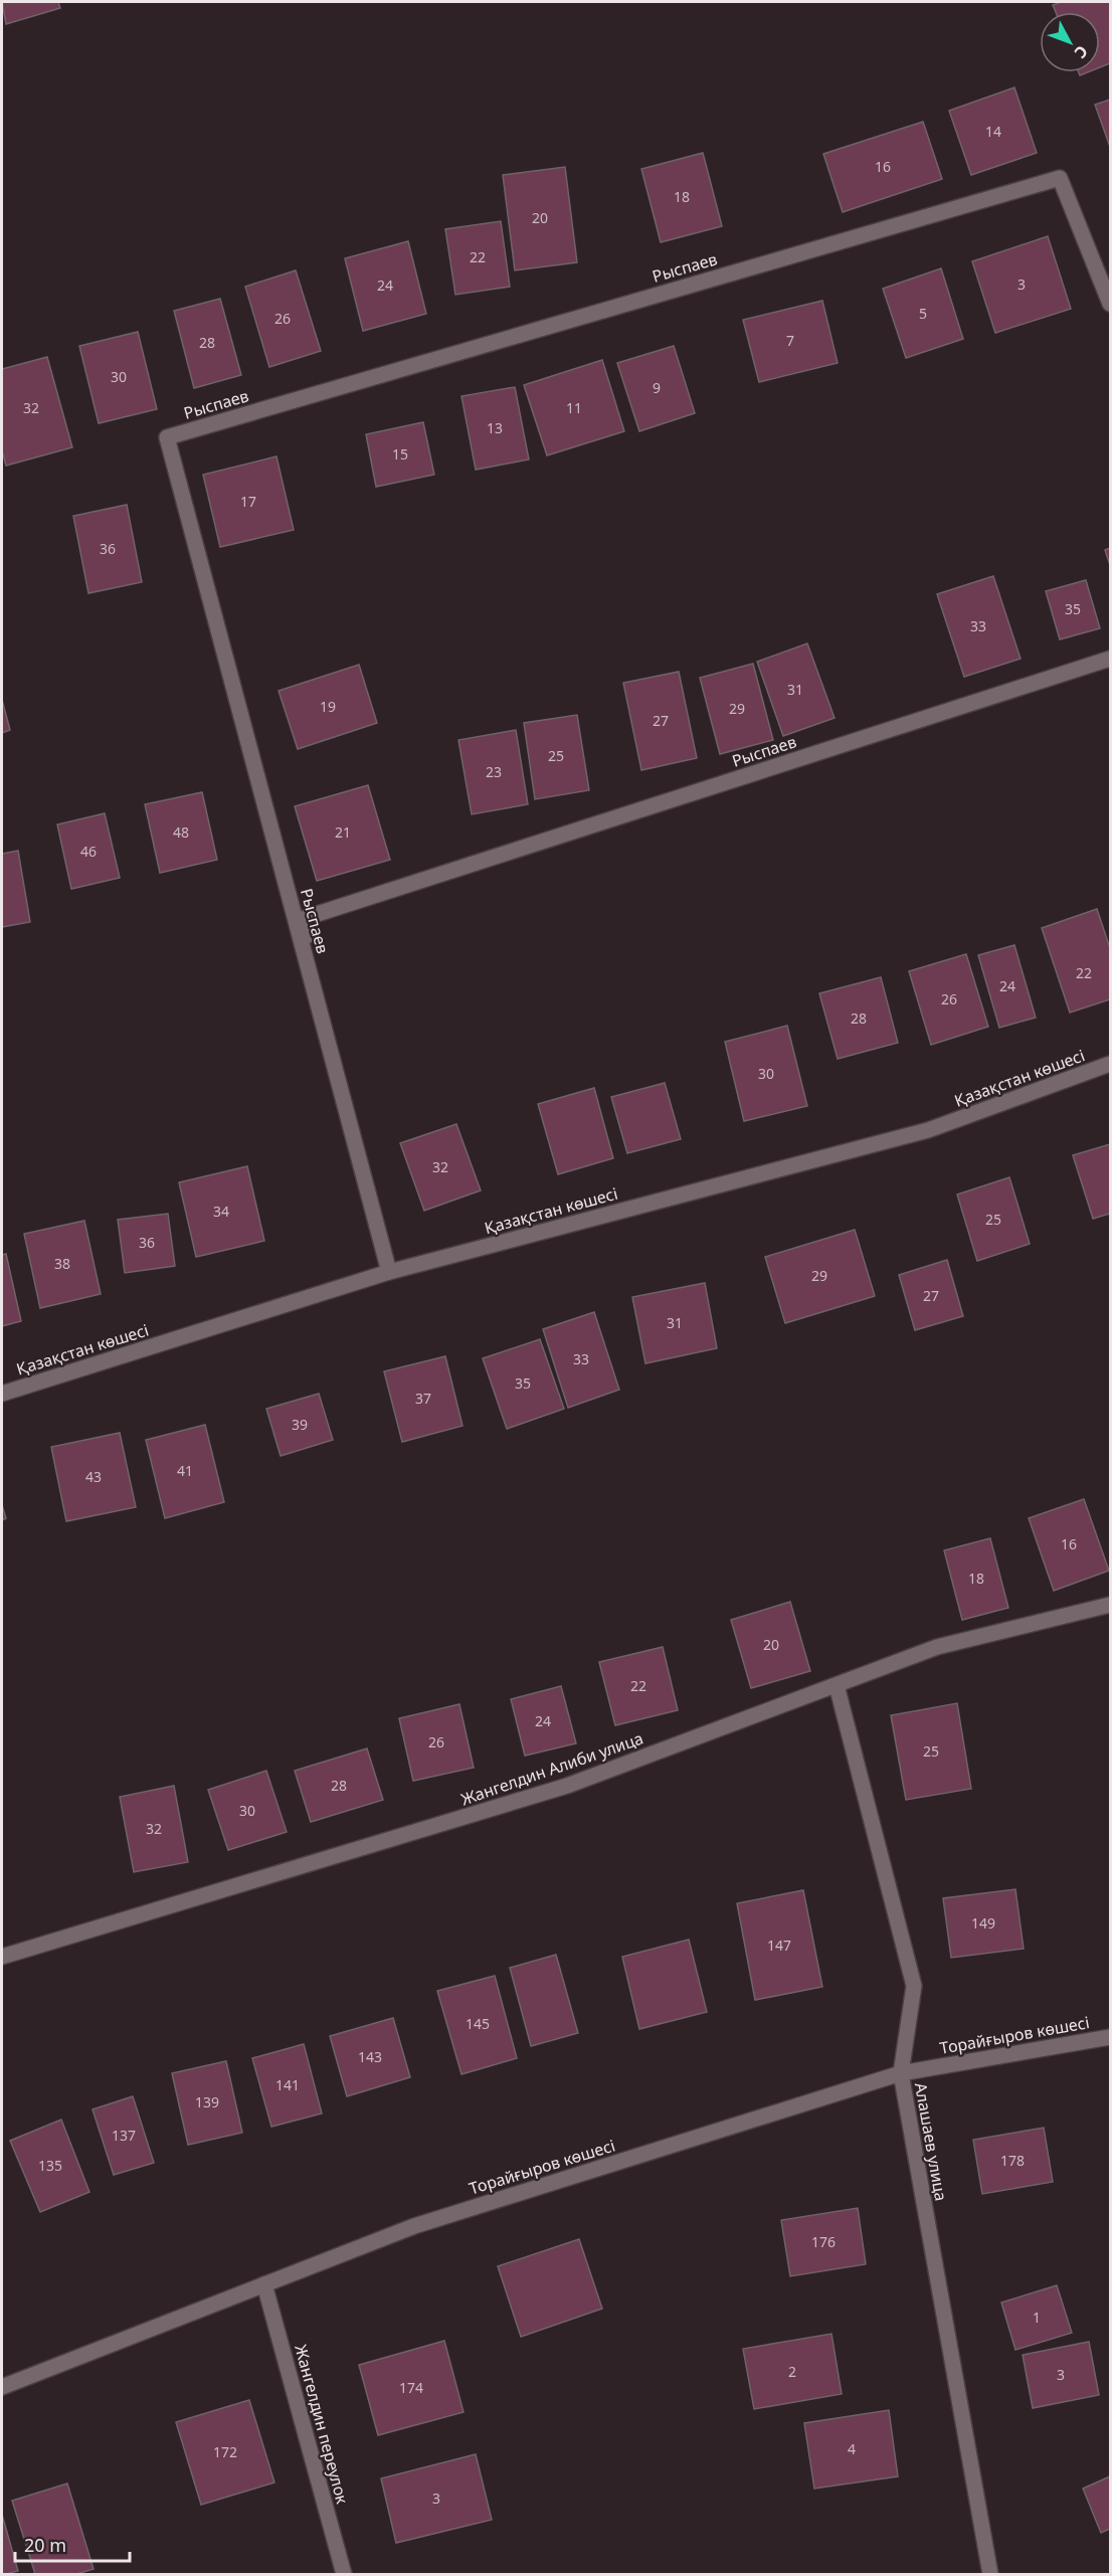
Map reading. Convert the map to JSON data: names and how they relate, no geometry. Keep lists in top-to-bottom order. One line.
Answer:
{"streets":{"street":["Рыспаев","Қазақстан көшесі","Жангелдин Алиби улица","Торайғыров көшесі","Алашаев улица","Жангелдин переулок"]},"crossings":[["Рыспаев","Қазақстан көшесі"],["Жангелдин Алиби улица","Алашаев улица"],["Торайғыров көшесі","Алашаев улица"],["Торайғыров көшесі","Жангелдин переулок"]],"house_numbers":["14","16","18","20","22","3","24","5","26","7","28","30","9","32","11","13","15","17","36","35","33","31","19","29","27","25","23","48","21","46","22","24","26","28","30","32","34","25","36","38","29","27","31","33","35","37","39","41","43","16","18","20","22","24","26","25","28","30","32","149","147","145","143","141","139","137","178","135","176","1","2","3","174","4","172","3"],"scale_bar":"20 m","north":"bottom right"}
